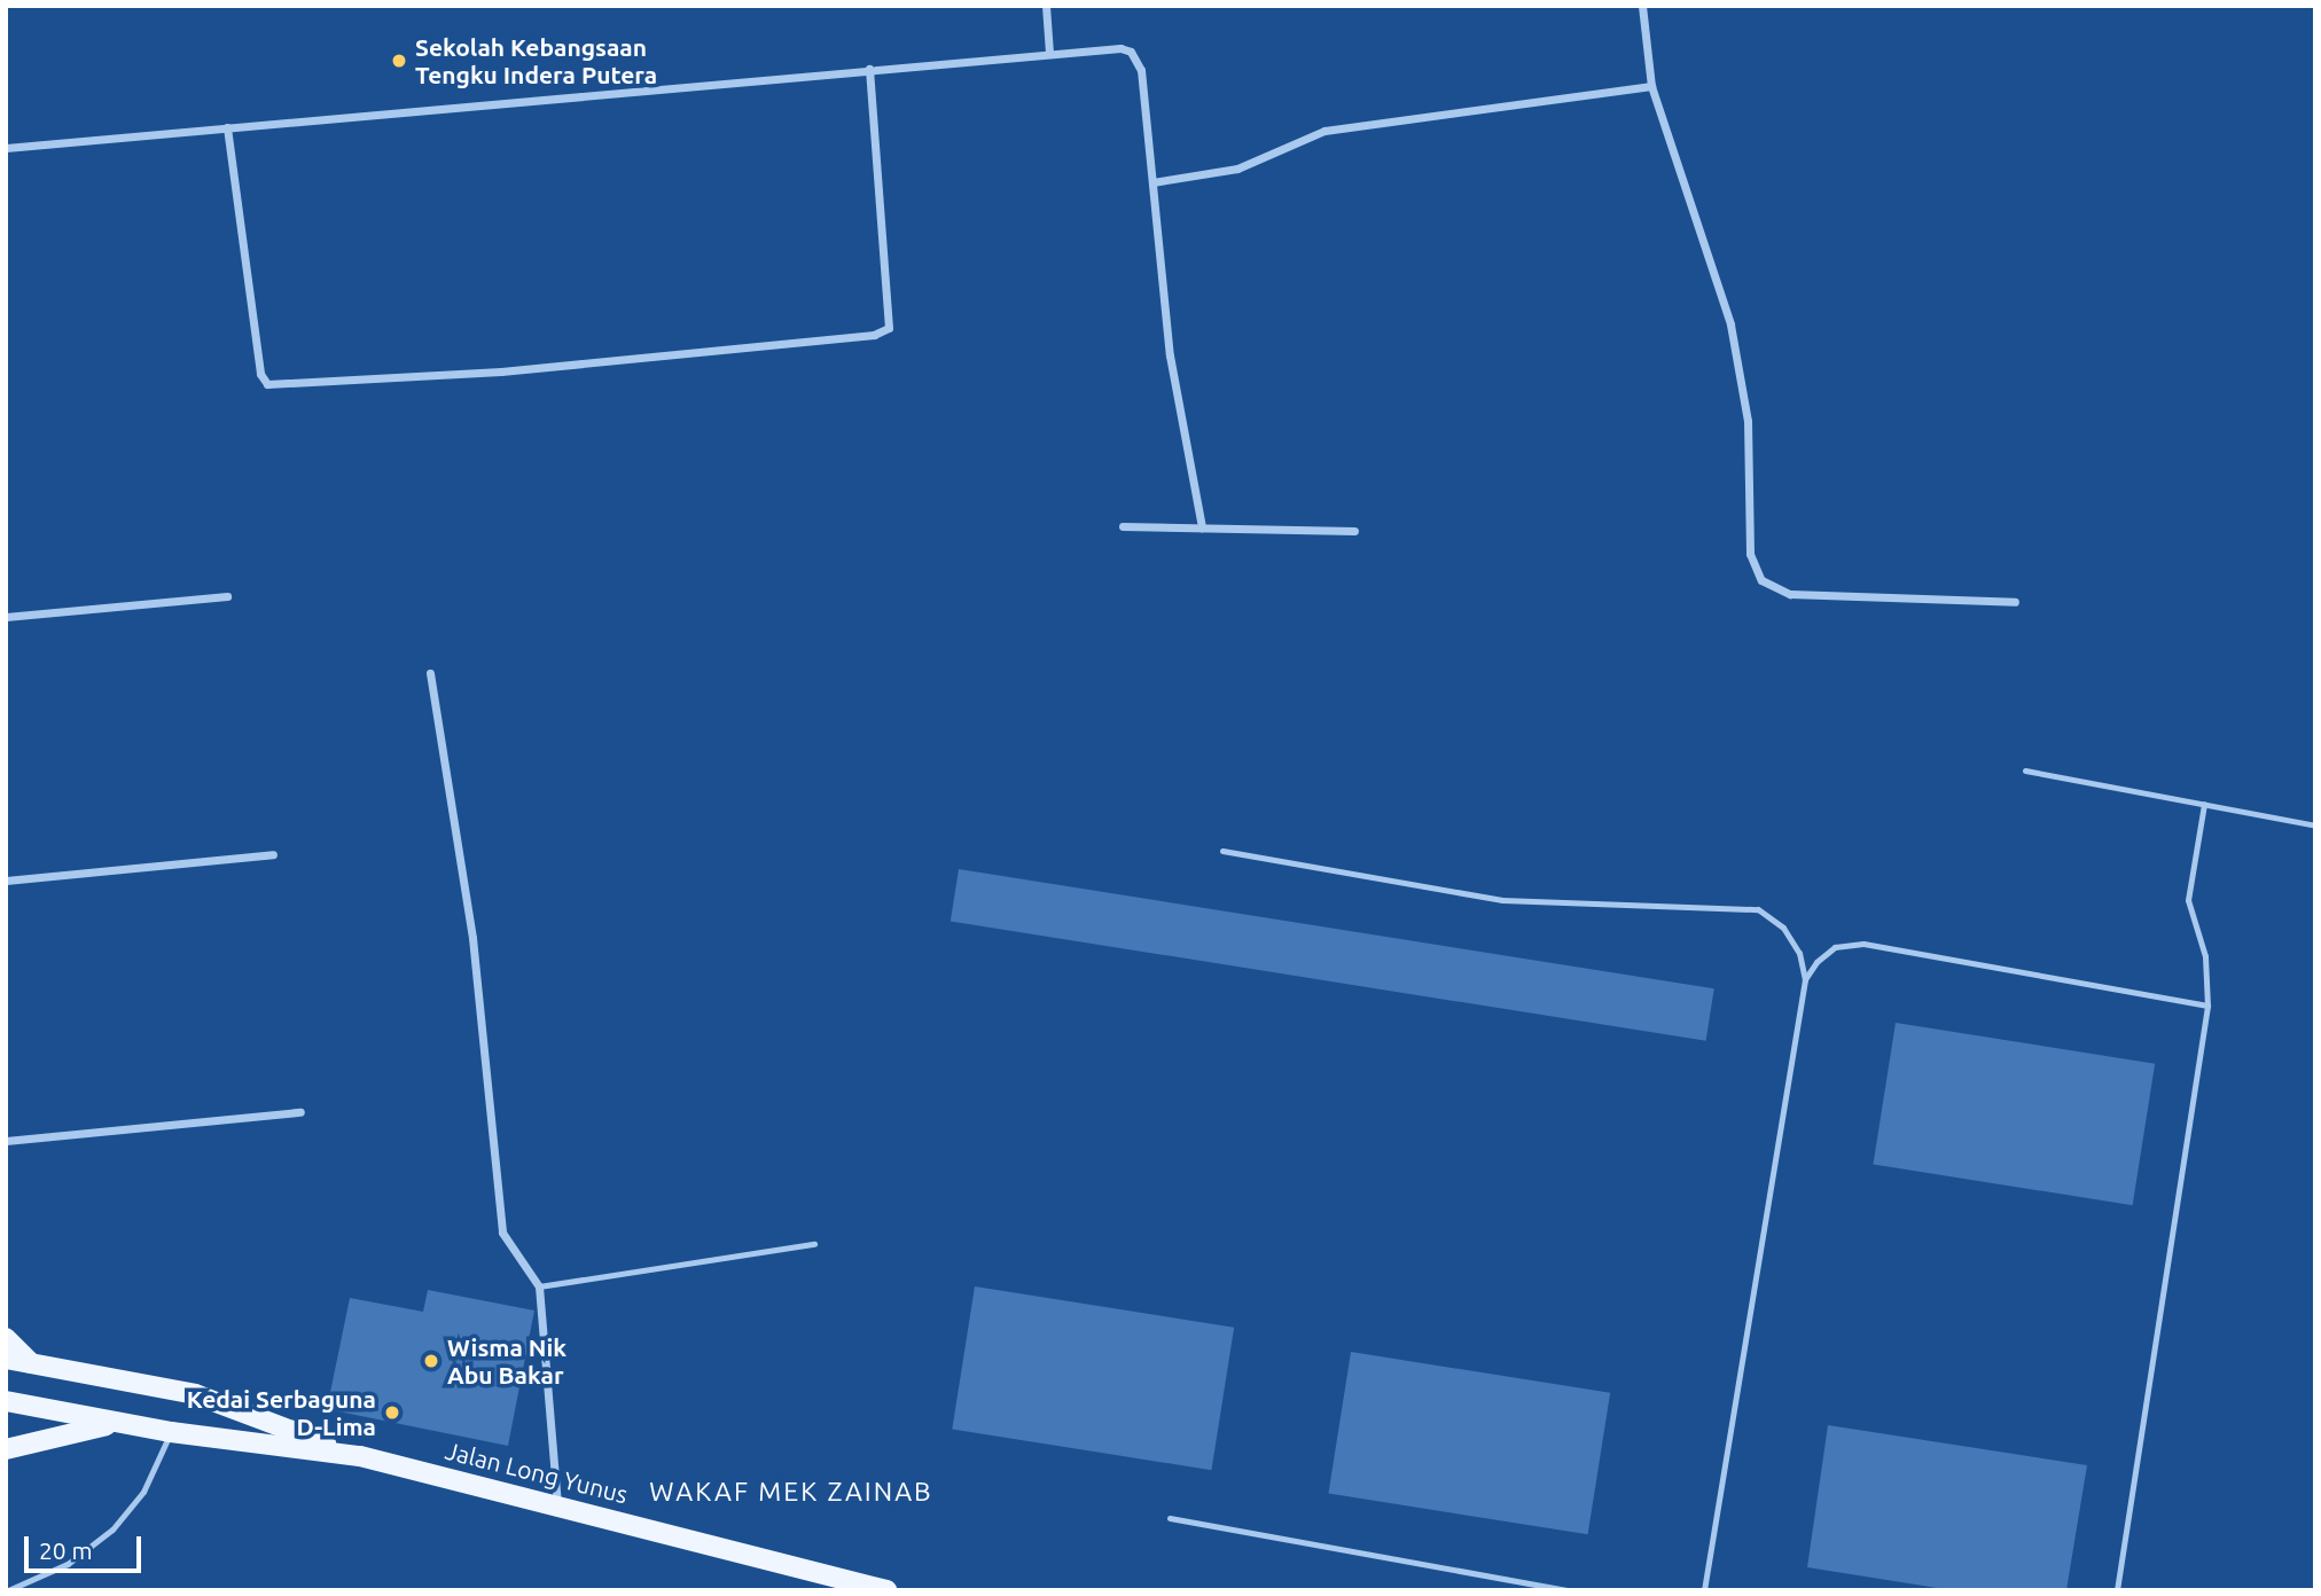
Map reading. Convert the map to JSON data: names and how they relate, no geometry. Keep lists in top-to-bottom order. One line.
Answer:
{"streets":{"main road":["Jalan Long Yunus"]},"districts":["WAKAF MEK ZAINAB"],"places":["Sekolah Kebangsaan Tengku Indera Putera","Wisma Nik Abu Bakar","Kedai Serbaguna D-Lima"],"scale_bar":"20 m"}
